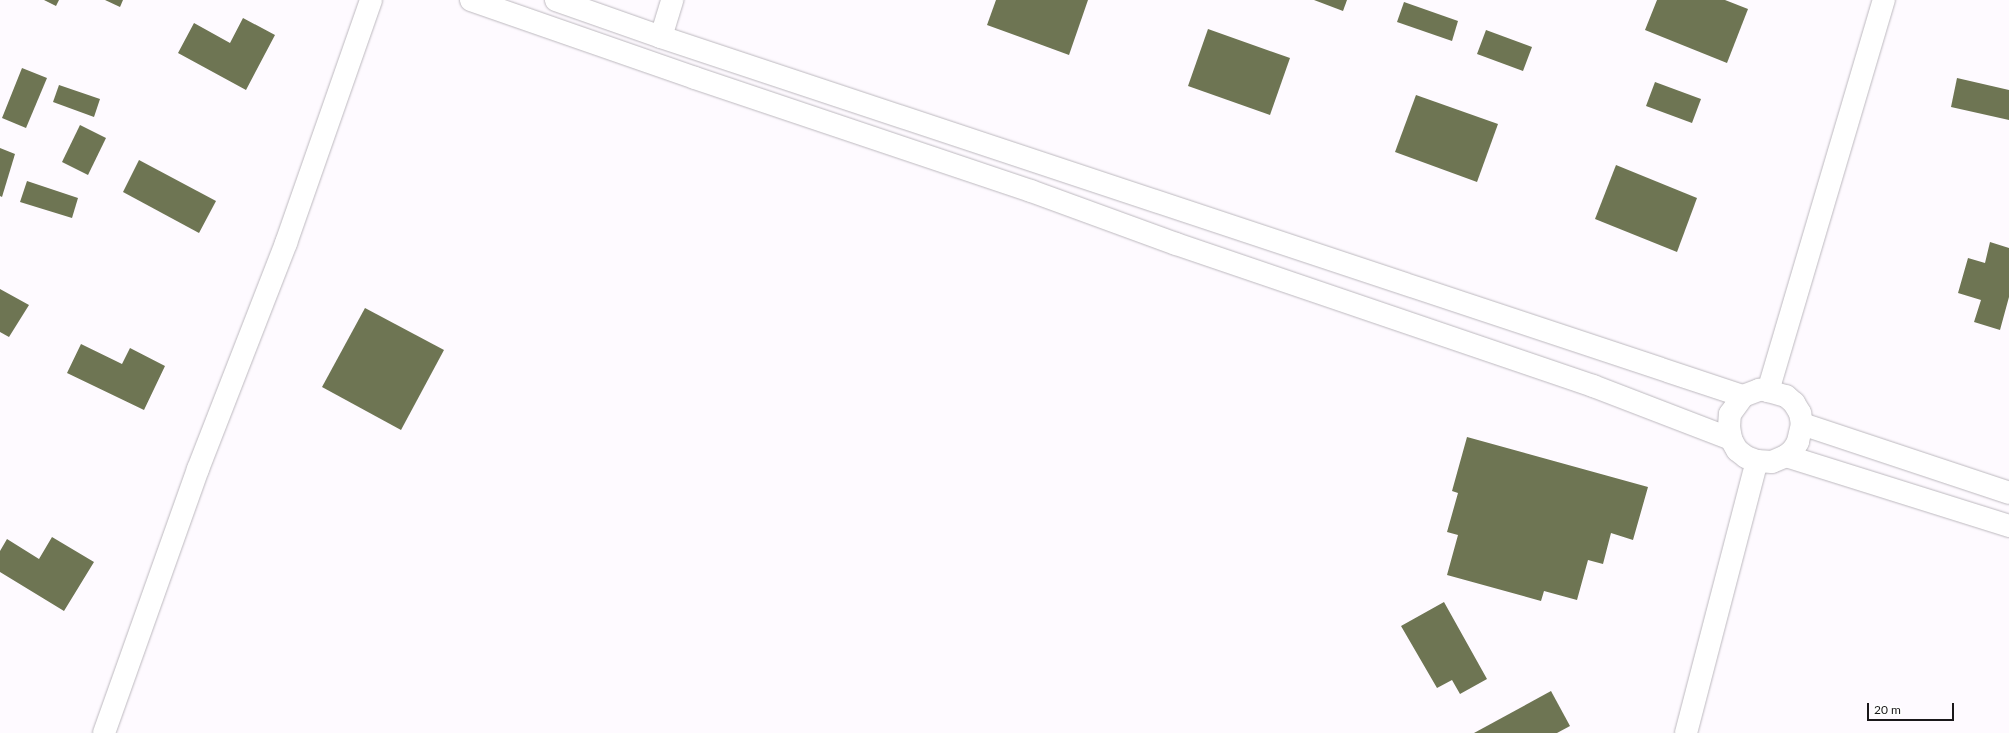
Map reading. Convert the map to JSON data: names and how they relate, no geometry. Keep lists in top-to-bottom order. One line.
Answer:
{"scale_bar":"20 m"}
